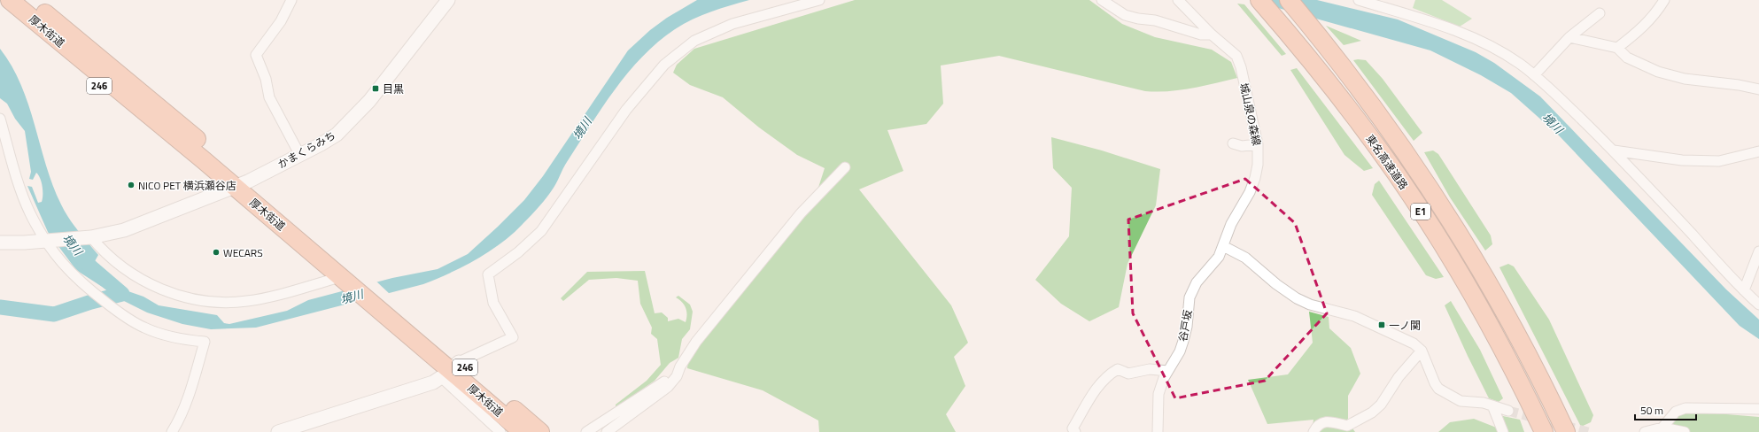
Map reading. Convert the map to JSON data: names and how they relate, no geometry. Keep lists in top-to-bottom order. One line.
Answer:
{"streets":{"highway":["厚木街道","246","東名高速道路","E1"],"street":["城山泉の森線","かまくらみち","谷戸坂"]},"crossings":[["厚木街道","246"],["厚木街道","かまくらみち"],["城山泉の森線","谷戸坂"]],"water":["境川"],"places":{"transit":["目黒","一ノ関"],"other":["NICO PET 横浜瀬谷店","WECARS"]},"scale_bar":"50 m"}
